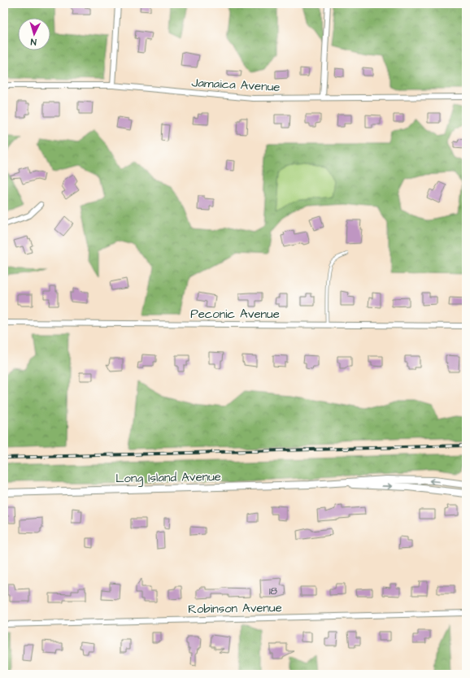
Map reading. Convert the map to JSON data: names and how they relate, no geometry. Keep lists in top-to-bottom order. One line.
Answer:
{"streets":{"street":["Jamaica Avenue","Peconic Avenue","Long Island Avenue","Robinson Avenue"]},"house_numbers":["18"],"north":"bottom"}
